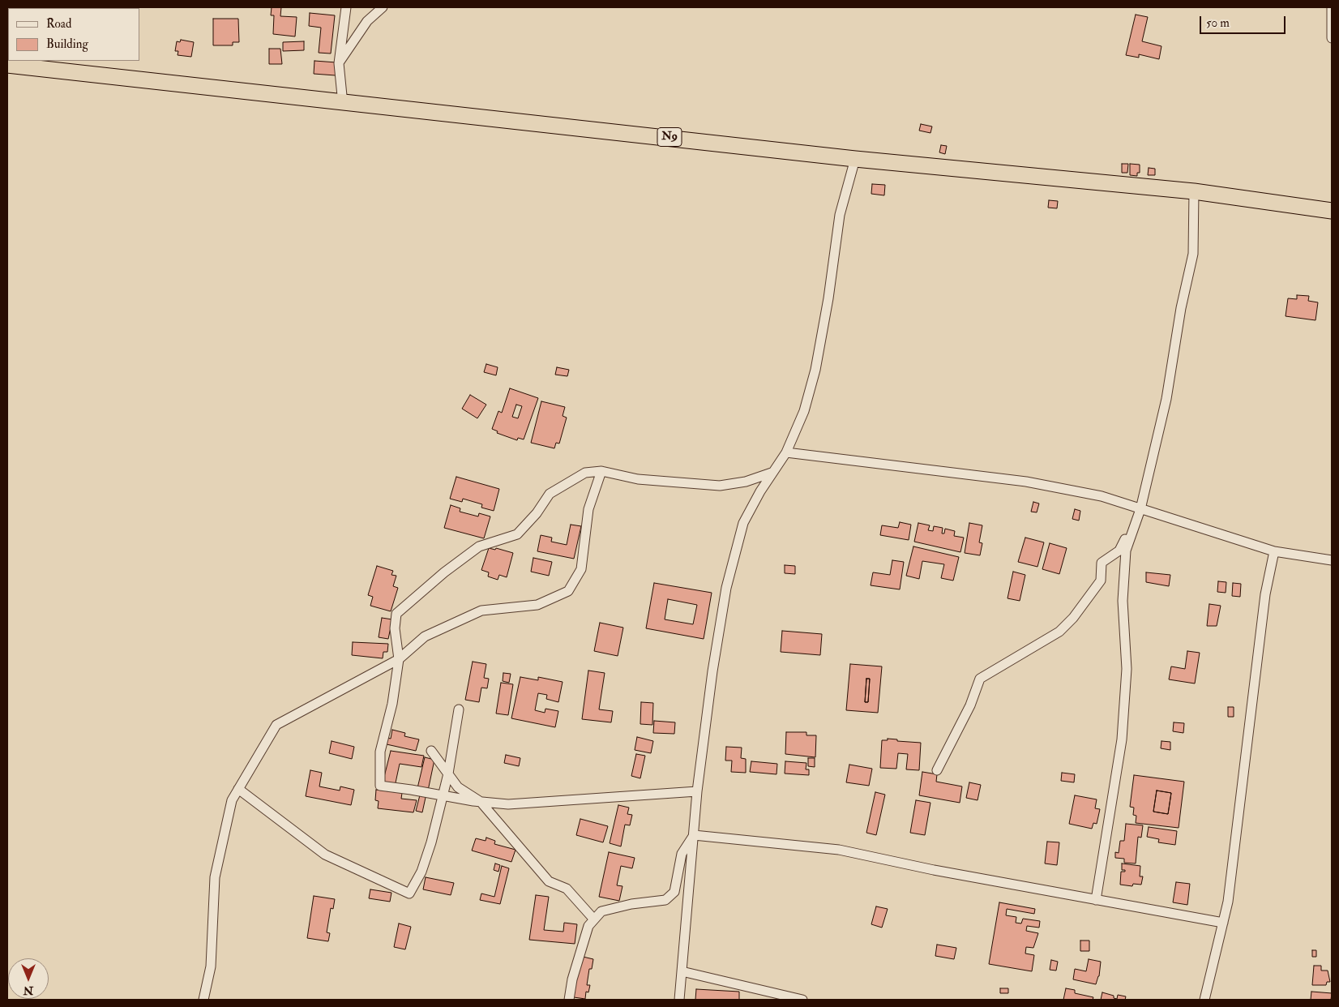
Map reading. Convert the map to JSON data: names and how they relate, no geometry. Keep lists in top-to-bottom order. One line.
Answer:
{"streets":{"highway":["N9"]},"legend":["Road","Building"],"scale_bar":"50 m","north":"bottom"}
